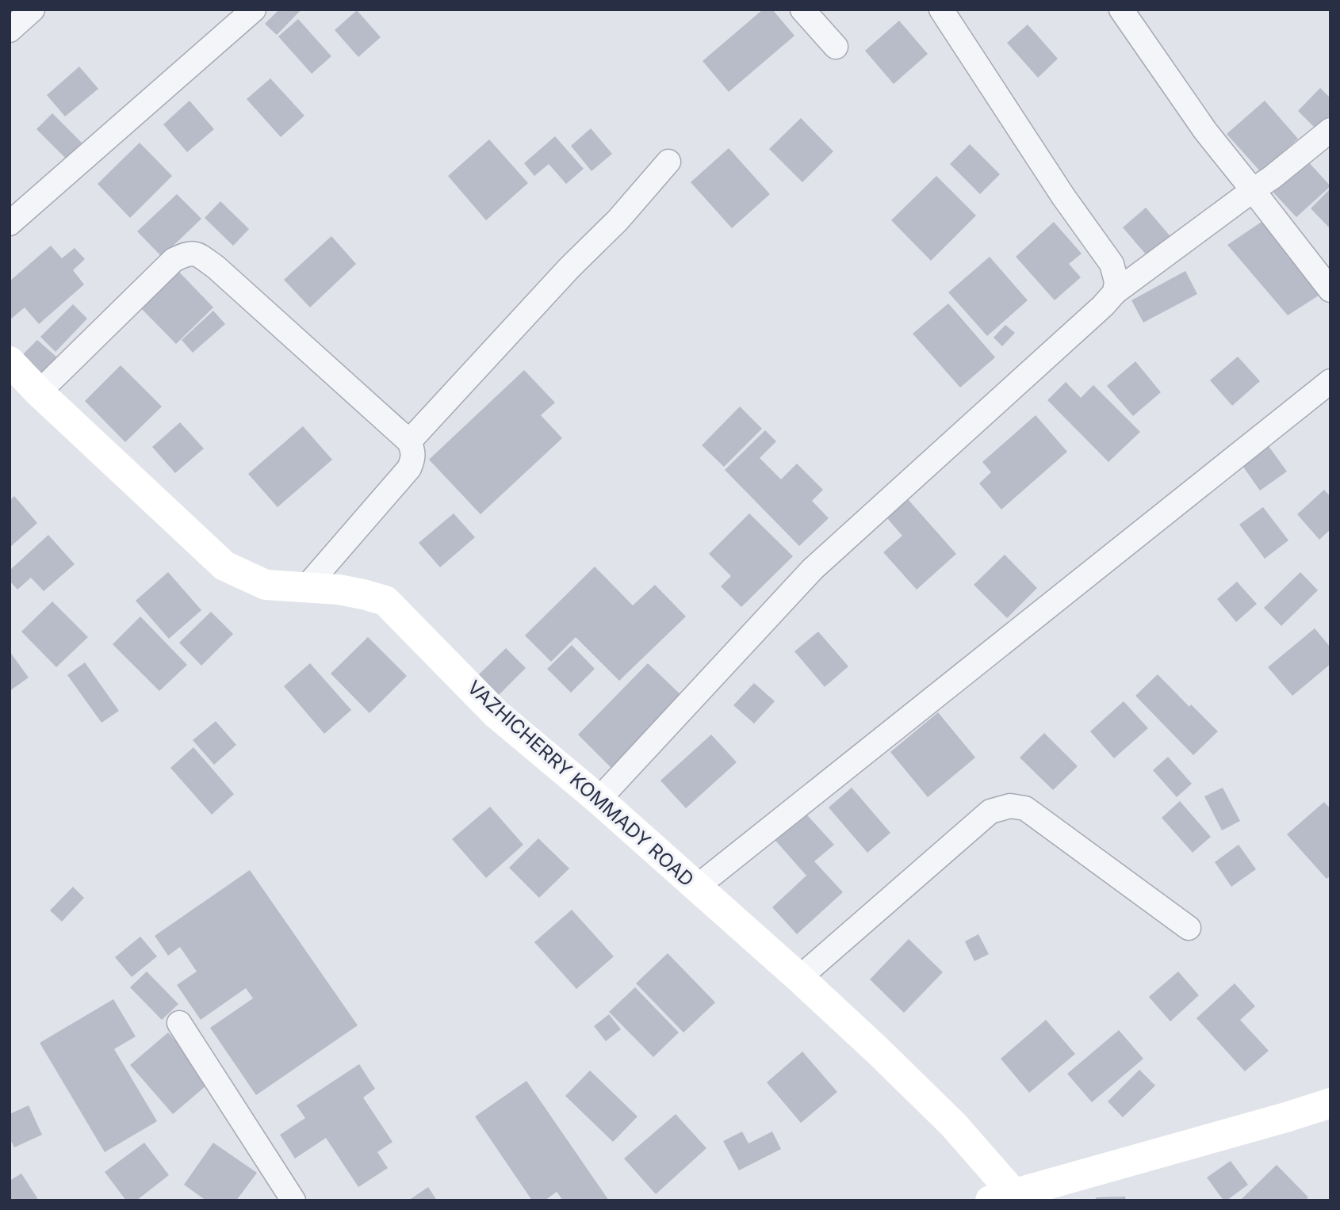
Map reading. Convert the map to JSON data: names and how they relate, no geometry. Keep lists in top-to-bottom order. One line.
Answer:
{"streets":{"main road":["VAZHICHERRY KOMMADY ROAD"]}}
